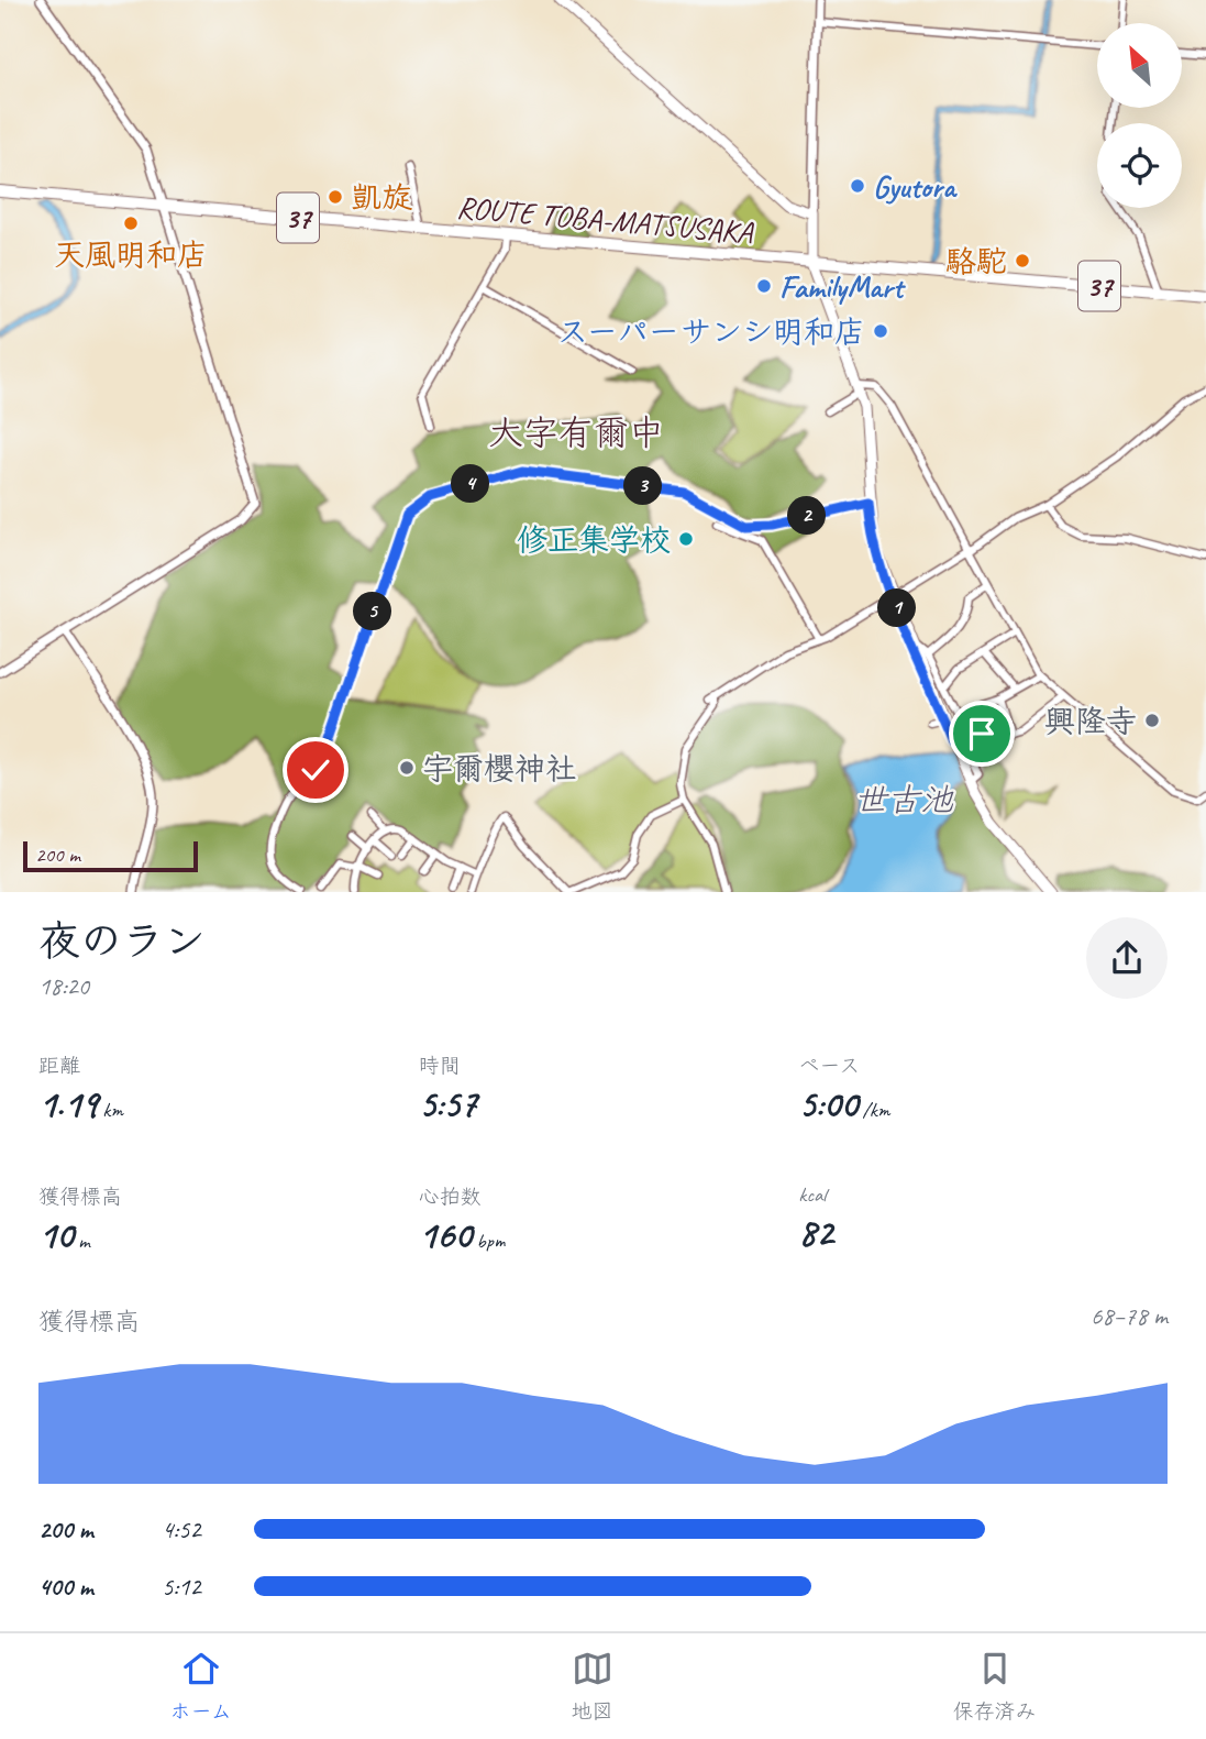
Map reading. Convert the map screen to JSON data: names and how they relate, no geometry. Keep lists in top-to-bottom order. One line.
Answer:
{"streets":{"main road":["37","ROUTE TOBA-MATSUSAKA"]},"districts":["大字有爾中"],"water":["世古池"],"places":["Gyutora","凱旋","天風明和店","駱駝","FamilyMart","スーパーサンシ明和店","修正集学校","興隆寺","宇爾櫻神社"],"scale_bar":"200 m","north":"top left","page":{"pins":["4","3","2","1","5"],"scale":"200 m","heading":["夜のラン","18:20"],"stats":[["距離","1.19 km"],["時間","5:57"],["ペース","5:00 /km"],["獲得標高","10 m"],["心拍数","160 bpm"],["kcal","82"]],"chart":["獲得標高","68–78 m"],"list":[{"name":"200 m","note":"4:52"},{"name":"400 m","note":"5:12"}],"tabs":["ホーム","地図","保存済み"]}}
